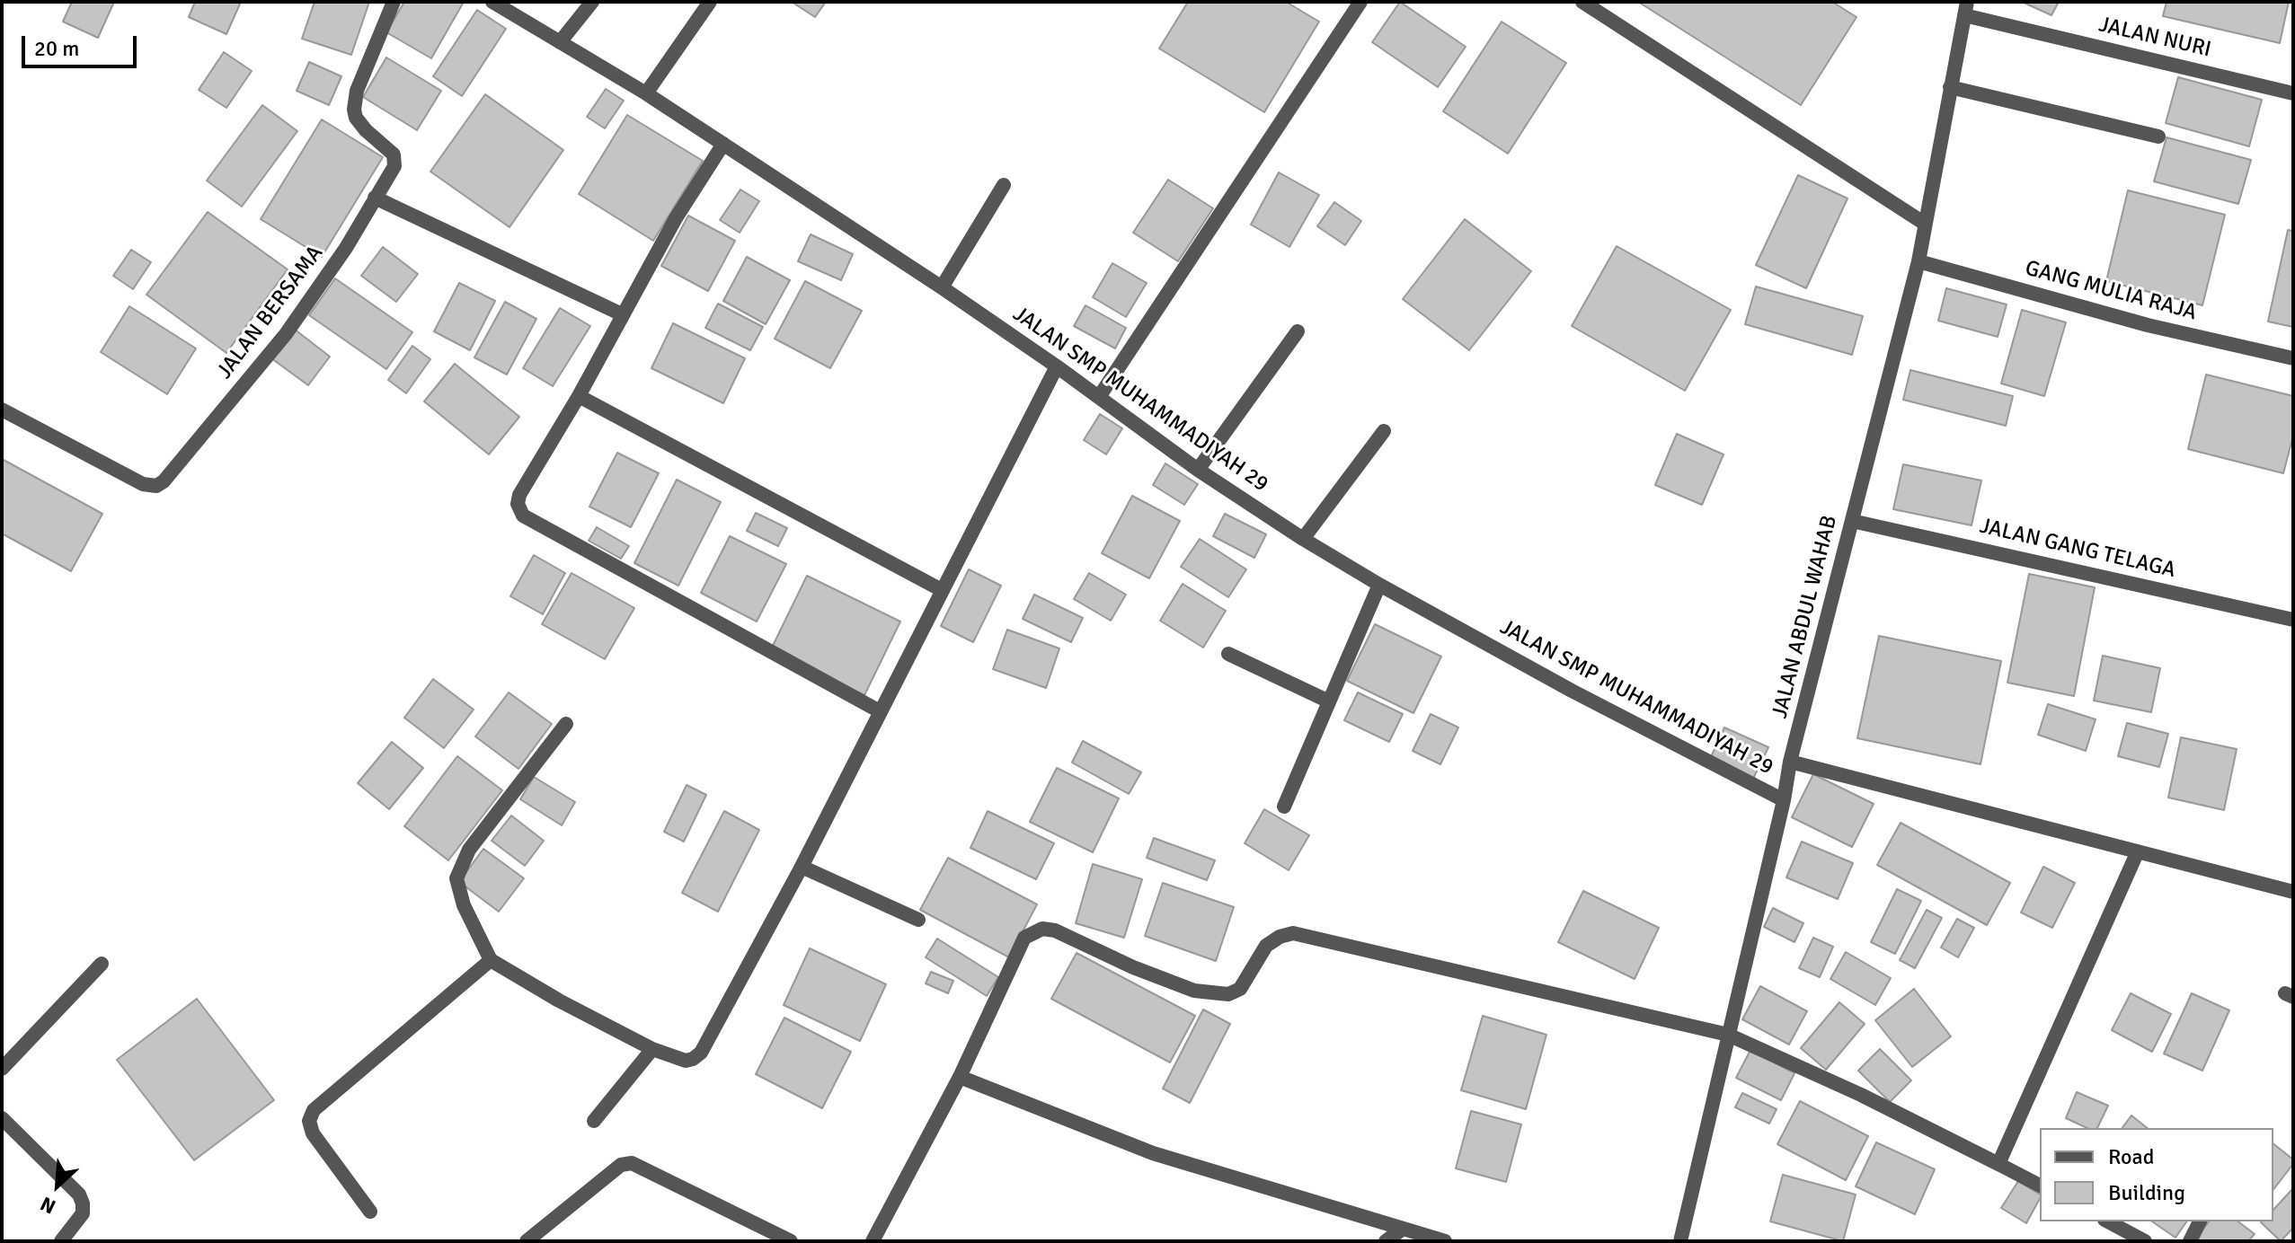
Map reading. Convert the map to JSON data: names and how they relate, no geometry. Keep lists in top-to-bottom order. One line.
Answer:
{"streets":{"street":["JALAN NURI","GANG MULIA RAJA","JALAN BERSAMA","JALAN SMP MUHAMMADIYAH 29","JALAN GANG TELAGA","JALAN ABDUL WAHAB"]},"crossings":[["JALAN NURI","JALAN ABDUL WAHAB"],["GANG MULIA RAJA","JALAN ABDUL WAHAB"],["JALAN SMP MUHAMMADIYAH 29","JALAN ABDUL WAHAB"],["JALAN GANG TELAGA","JALAN ABDUL WAHAB"]],"legend":["Road","Building"],"scale_bar":"20 m","north":"bottom left"}
